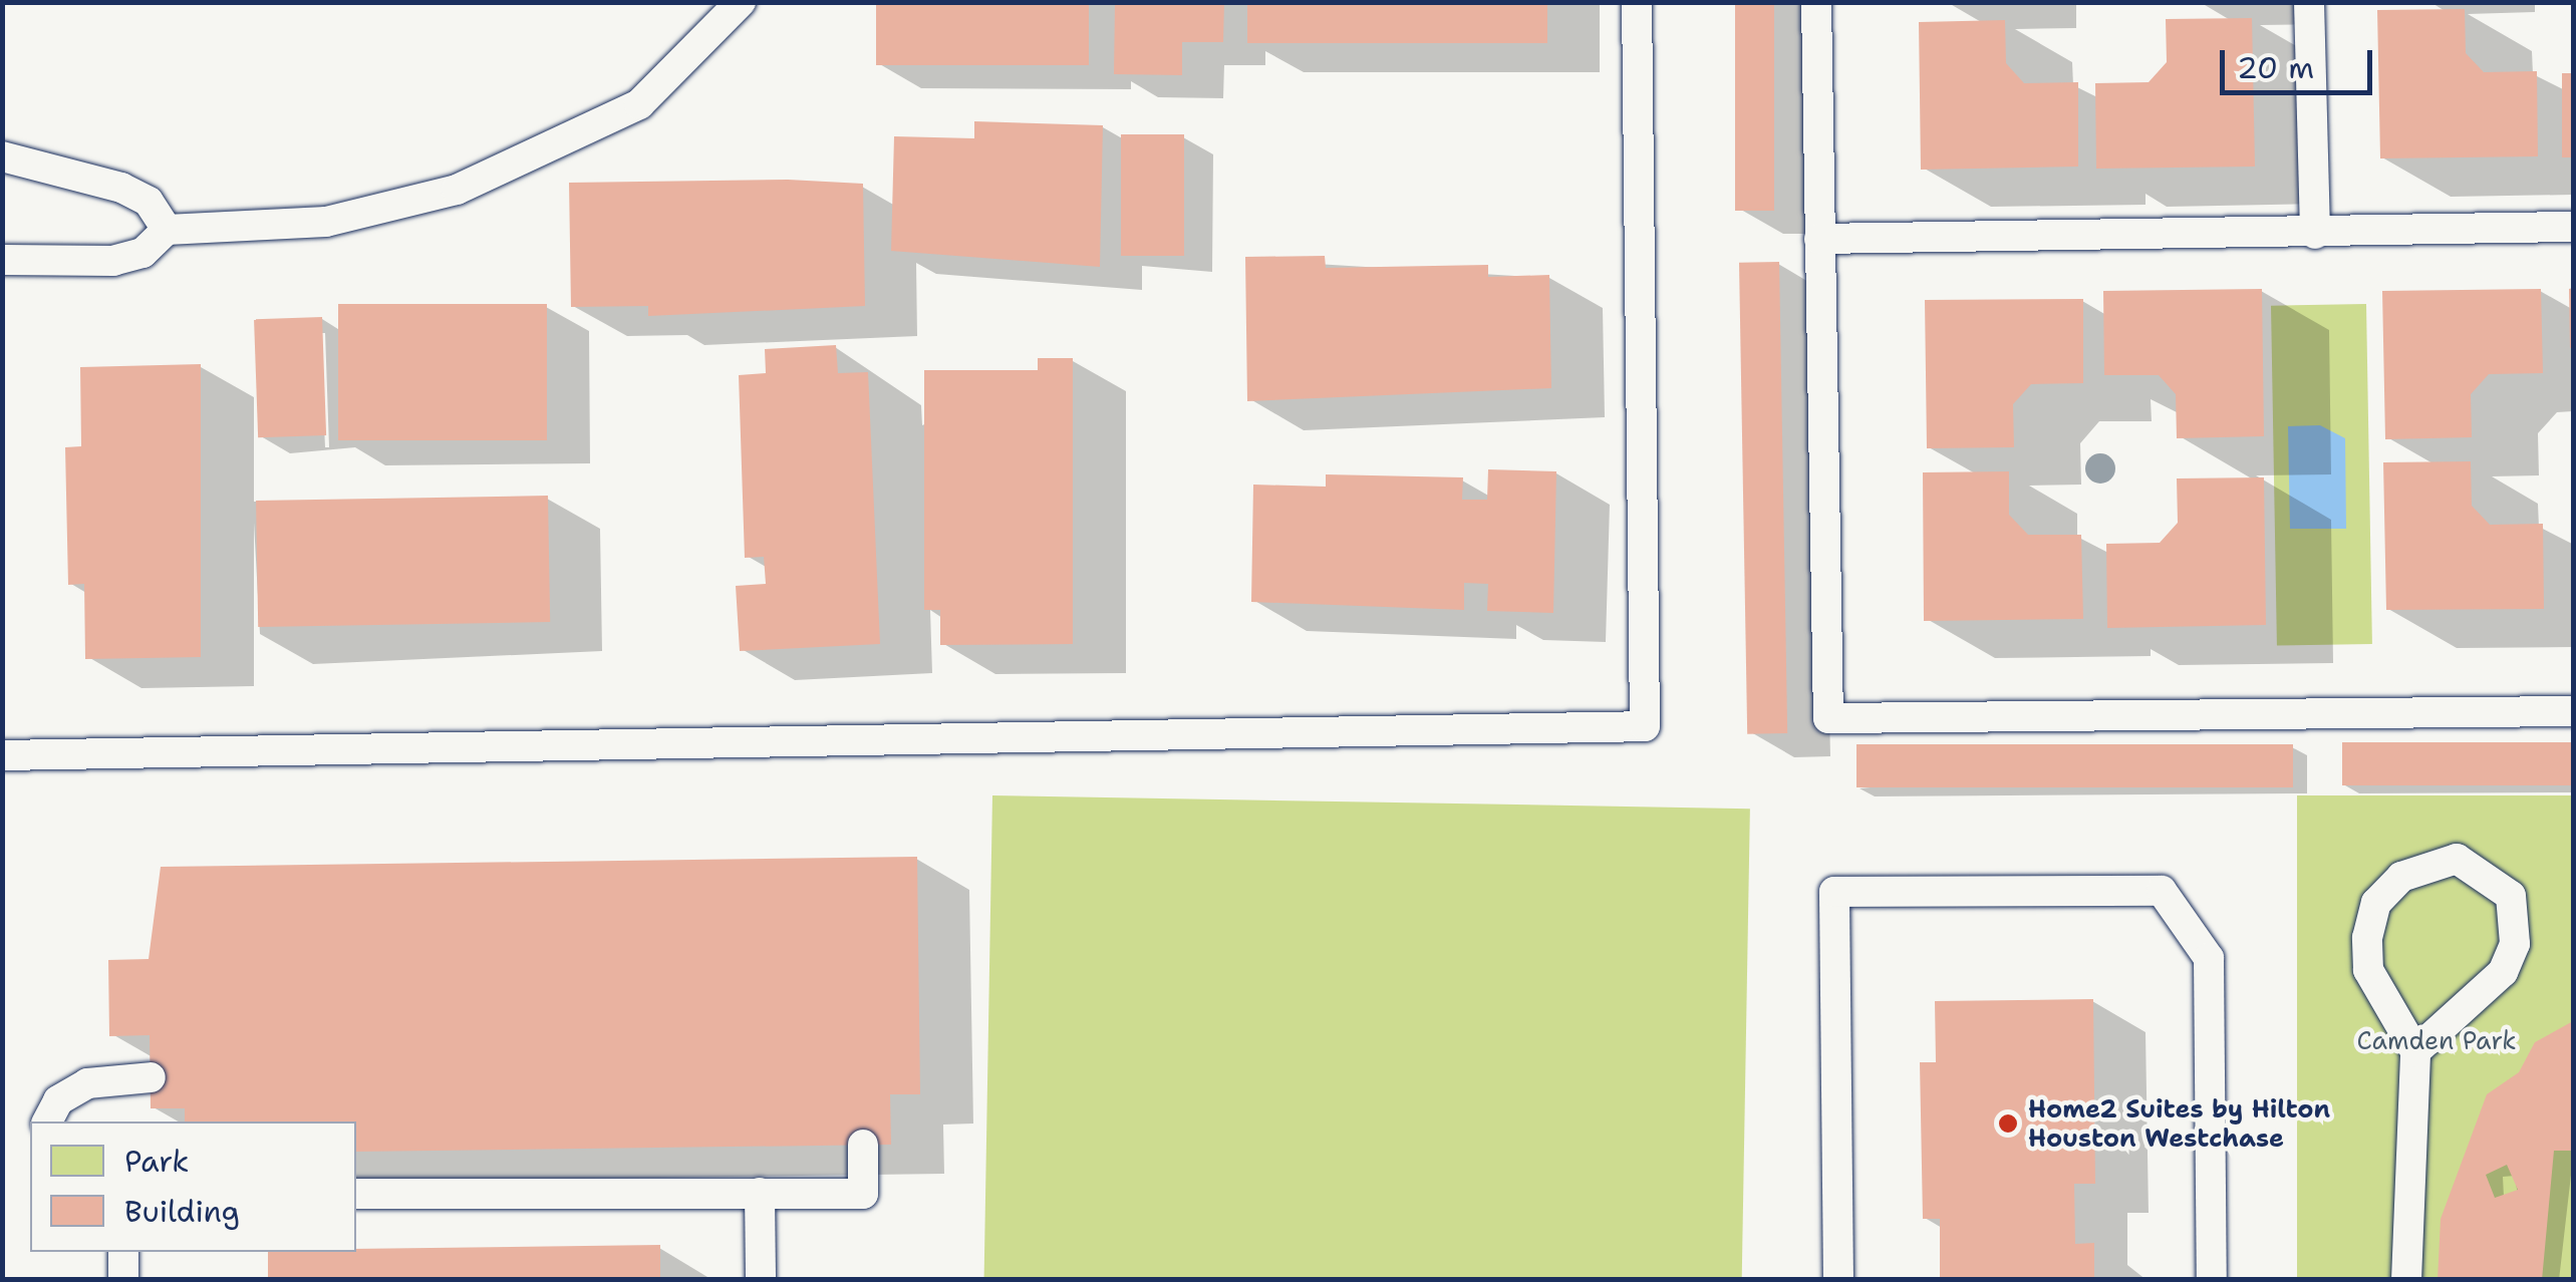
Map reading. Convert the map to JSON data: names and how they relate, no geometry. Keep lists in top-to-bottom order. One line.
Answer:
{"parks":["Camden Park"],"places":["Home2 Suites by Hilton Houston Westchase"],"legend":["Park","Building"],"scale_bar":"20 m"}
